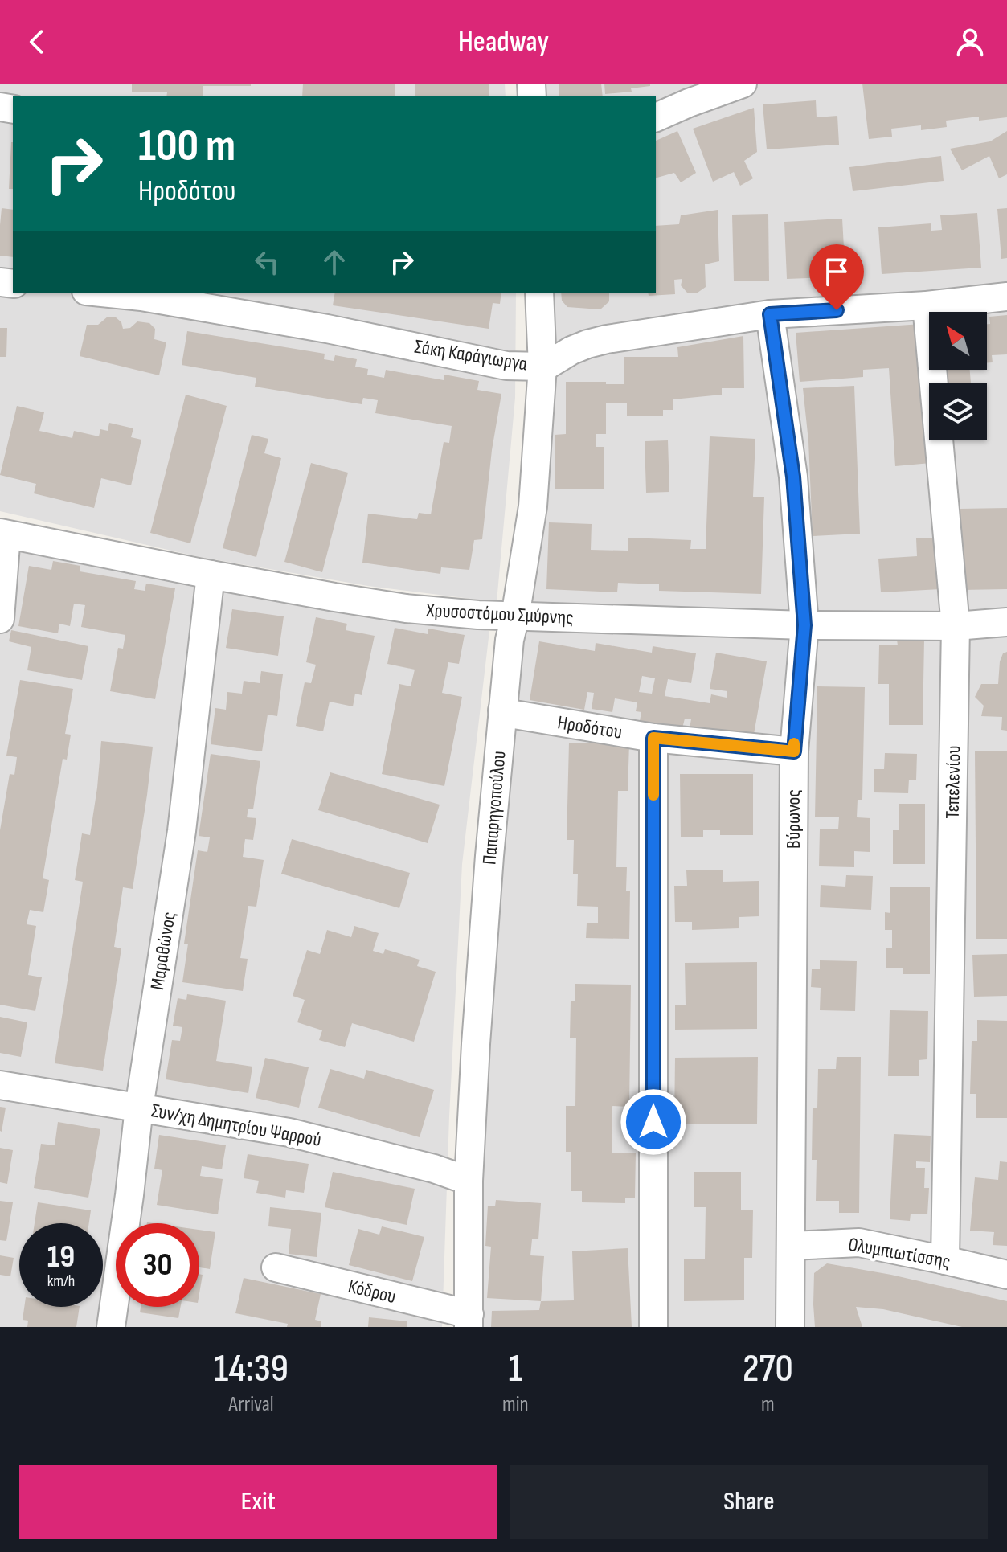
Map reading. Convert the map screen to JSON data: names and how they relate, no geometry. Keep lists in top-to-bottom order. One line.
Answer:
{"streets":{"street":["Σάκη Καράγιωργα","Χρυσοστόμου Σμύρνης","Ηροδότου","Τεπελενίου","Παπαρηγοπούλου","Βύρωνος","Μαραθώνος","Συν/χη Δημητρίου Ψαρρού","Ολυμπιωτίσσης","Κόδρου"]},"crossings":[["Σάκη Καράγιωργα","Τεπελενίου"],["Σάκη Καράγιωργα","Παπαρηγοπούλου"],["Σάκη Καράγιωργα","Βύρωνος"],["Χρυσοστόμου Σμύρνης","Τεπελενίου"],["Χρυσοστόμου Σμύρνης","Παπαρηγοπούλου"],["Χρυσοστόμου Σμύρνης","Βύρωνος"],["Χρυσοστόμου Σμύρνης","Μαραθώνος"],["Ηροδότου","Παπαρηγοπούλου"],["Ηροδότου","Βύρωνος"],["Τεπελενίου","Ολυμπιωτίσσης"],["Παπαρηγοπούλου","Συν/χη Δημητρίου Ψαρρού"],["Παπαρηγοπούλου","Κόδρου"],["Βύρωνος","Ολυμπιωτίσσης"],["Μαραθώνος","Συν/χη Δημητρίου Ψαρρού"]],"north":"top left","page":{"header":"Headway","turn":["100 m","Ηροδότου"],"speed":"19 km/h","limit":"30","eta":["14:39","Arrival","1","min","270","m"],"buttons":["Exit","Share"]}}
